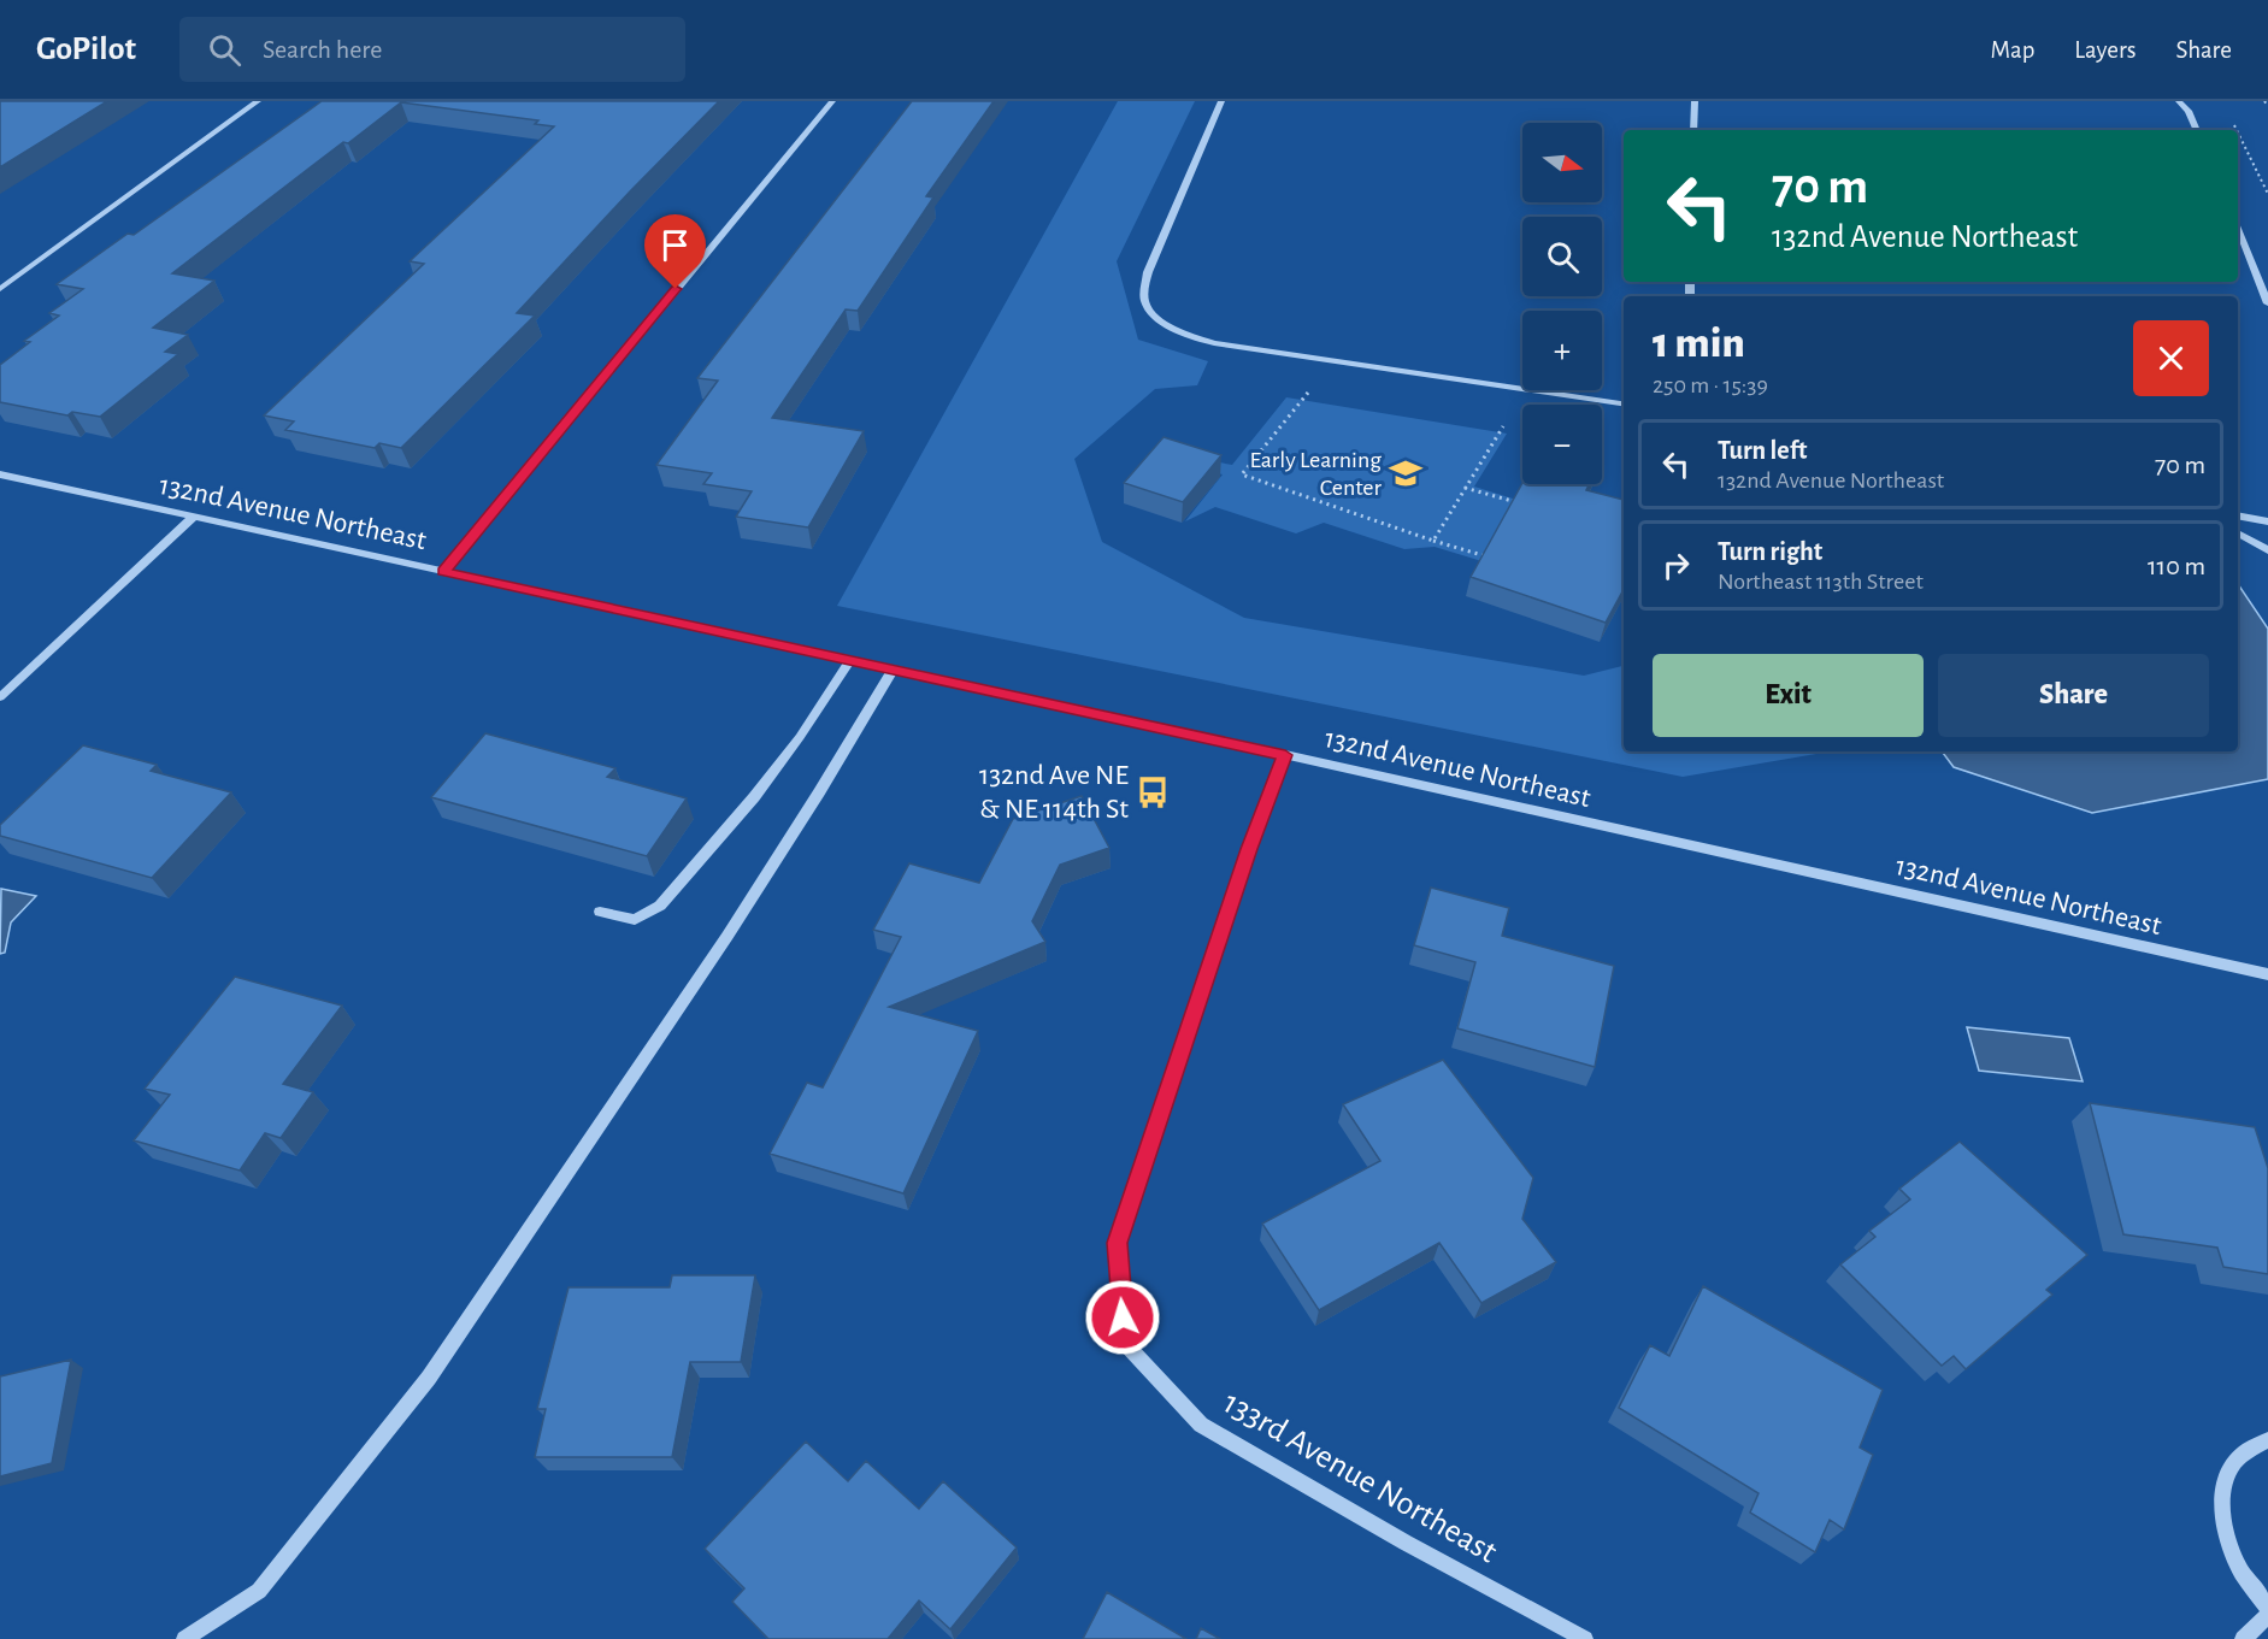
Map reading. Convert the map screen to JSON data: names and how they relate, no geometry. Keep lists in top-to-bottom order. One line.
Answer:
{"streets":{"street":["132nd Avenue Northeast","133rd Avenue Northeast"]},"crossings":[["132nd Avenue Northeast","133rd Avenue Northeast"]],"places":{"school or university":["Early Learning Center"],"bus stop":["132nd Ave NE & NE 114th St"]},"north":"right","page":{"header":"GoPilot","search":"Search here","nav":["Map","Layers","Share"],"map_buttons":["+","−"],"turn":["70 m","132nd Avenue Northeast"],"heading":["1 min","250 m · 15:39"],"list":[{"name":"Turn left","note":"132nd Avenue Northeast","value":"70 m"},{"name":"Turn right","note":"Northeast 113th Street","value":"110 m"}],"buttons":["Exit","Share"]}}
